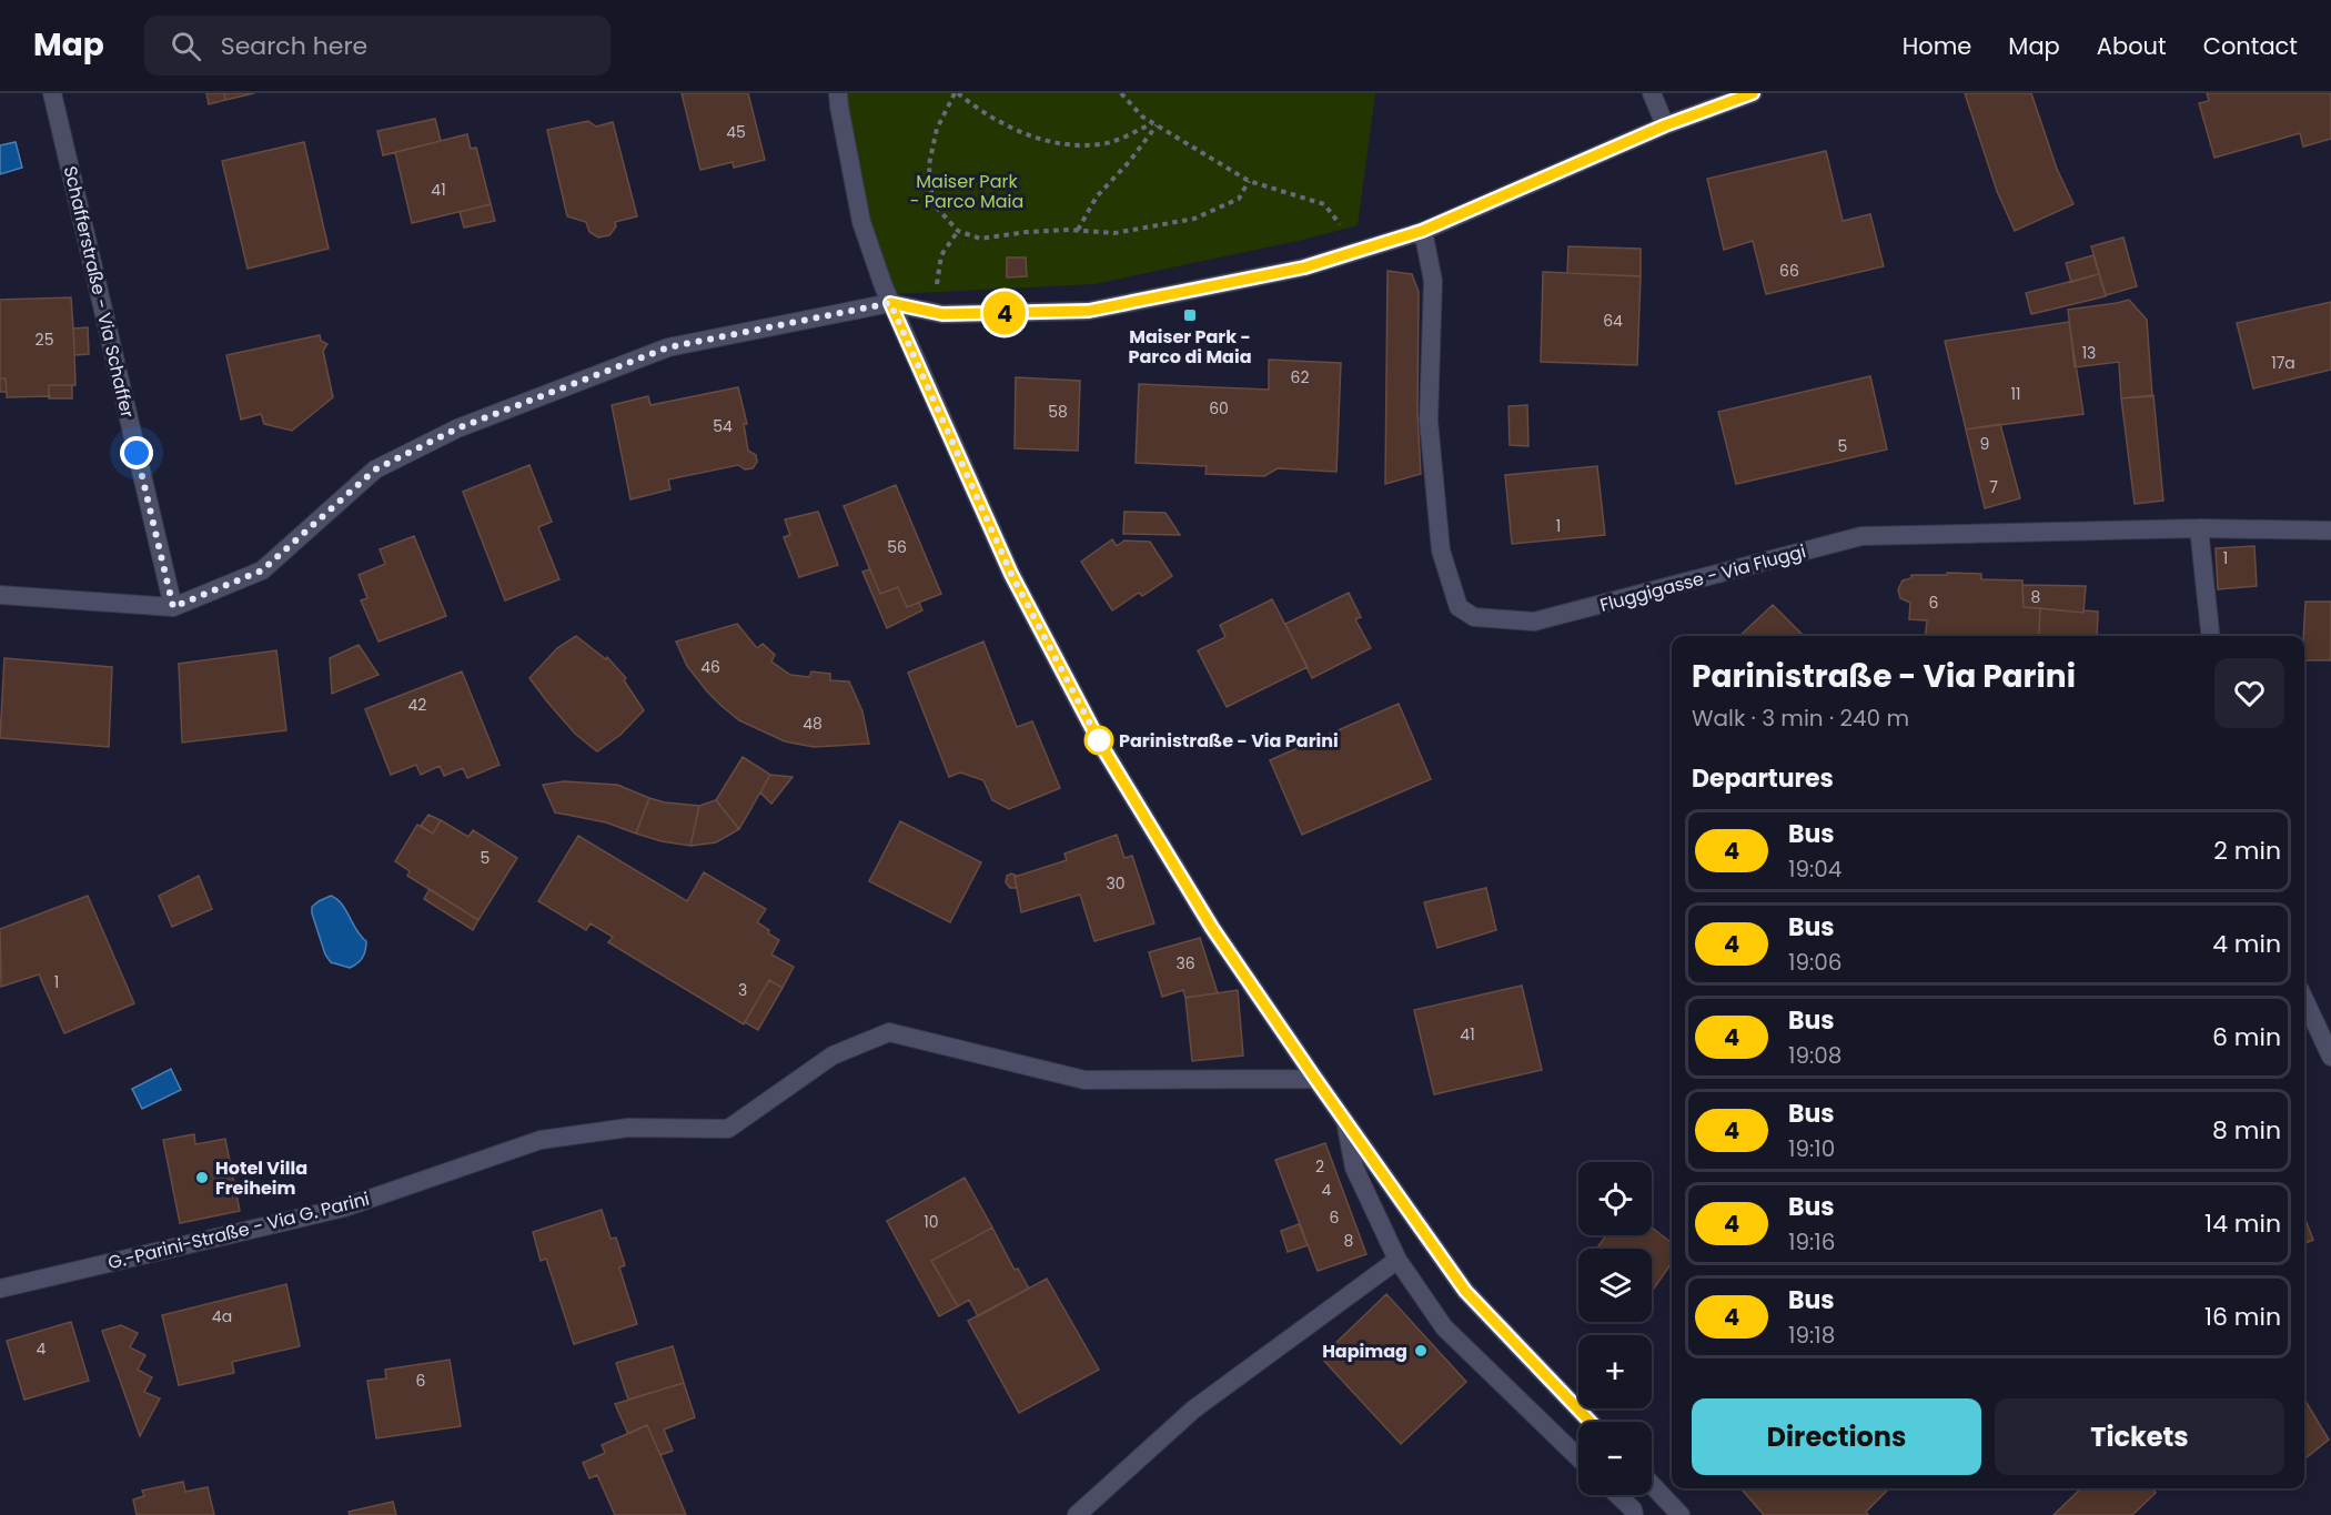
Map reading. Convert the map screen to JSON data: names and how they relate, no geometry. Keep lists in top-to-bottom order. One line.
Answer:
{"streets":{"street":["Schafferstraße - Via Schaffer","Fluggigasse - Via Fluggi","G.-Parini-Straße - Via G. Parini"]},"parks":["Maiser Park - Parco Maia"],"places":{"transit":["Maiser Park - Parco di Maia"],"other":["Parinistraße - Via Parini","Hotel Villa Freiheim","Hapimag"]},"lines":["bus line 4"],"house_numbers":["45","41","66","64","25","13","17a","62","11","60","58","54","9","5","7","1","56","1","8","6","46","42","48","5","30","36","1","3","41","2","4","6","10","8","4a","4","6"],"page":{"header":"Map","search":"Search here","nav":["Home","Map","About","Contact"],"on_map":"4","heading":[["Parinistraße - Via Parini","Walk · 3 min · 240 m"],"Departures"],"list":[{"mark":"4","name":"Bus","note":"19:04","value":"2 min"},{"mark":"4","name":"Bus","note":"19:06","value":"4 min"},{"mark":"4","name":"Bus","note":"19:08","value":"6 min"},{"mark":"4","name":"Bus","note":"19:10","value":"8 min"},{"mark":"4","name":"Bus","note":"19:16","value":"14 min"},{"mark":"4","name":"Bus","note":"19:18","value":"16 min"}],"map_buttons":["+","−"],"buttons":["Directions","Tickets"]}}
